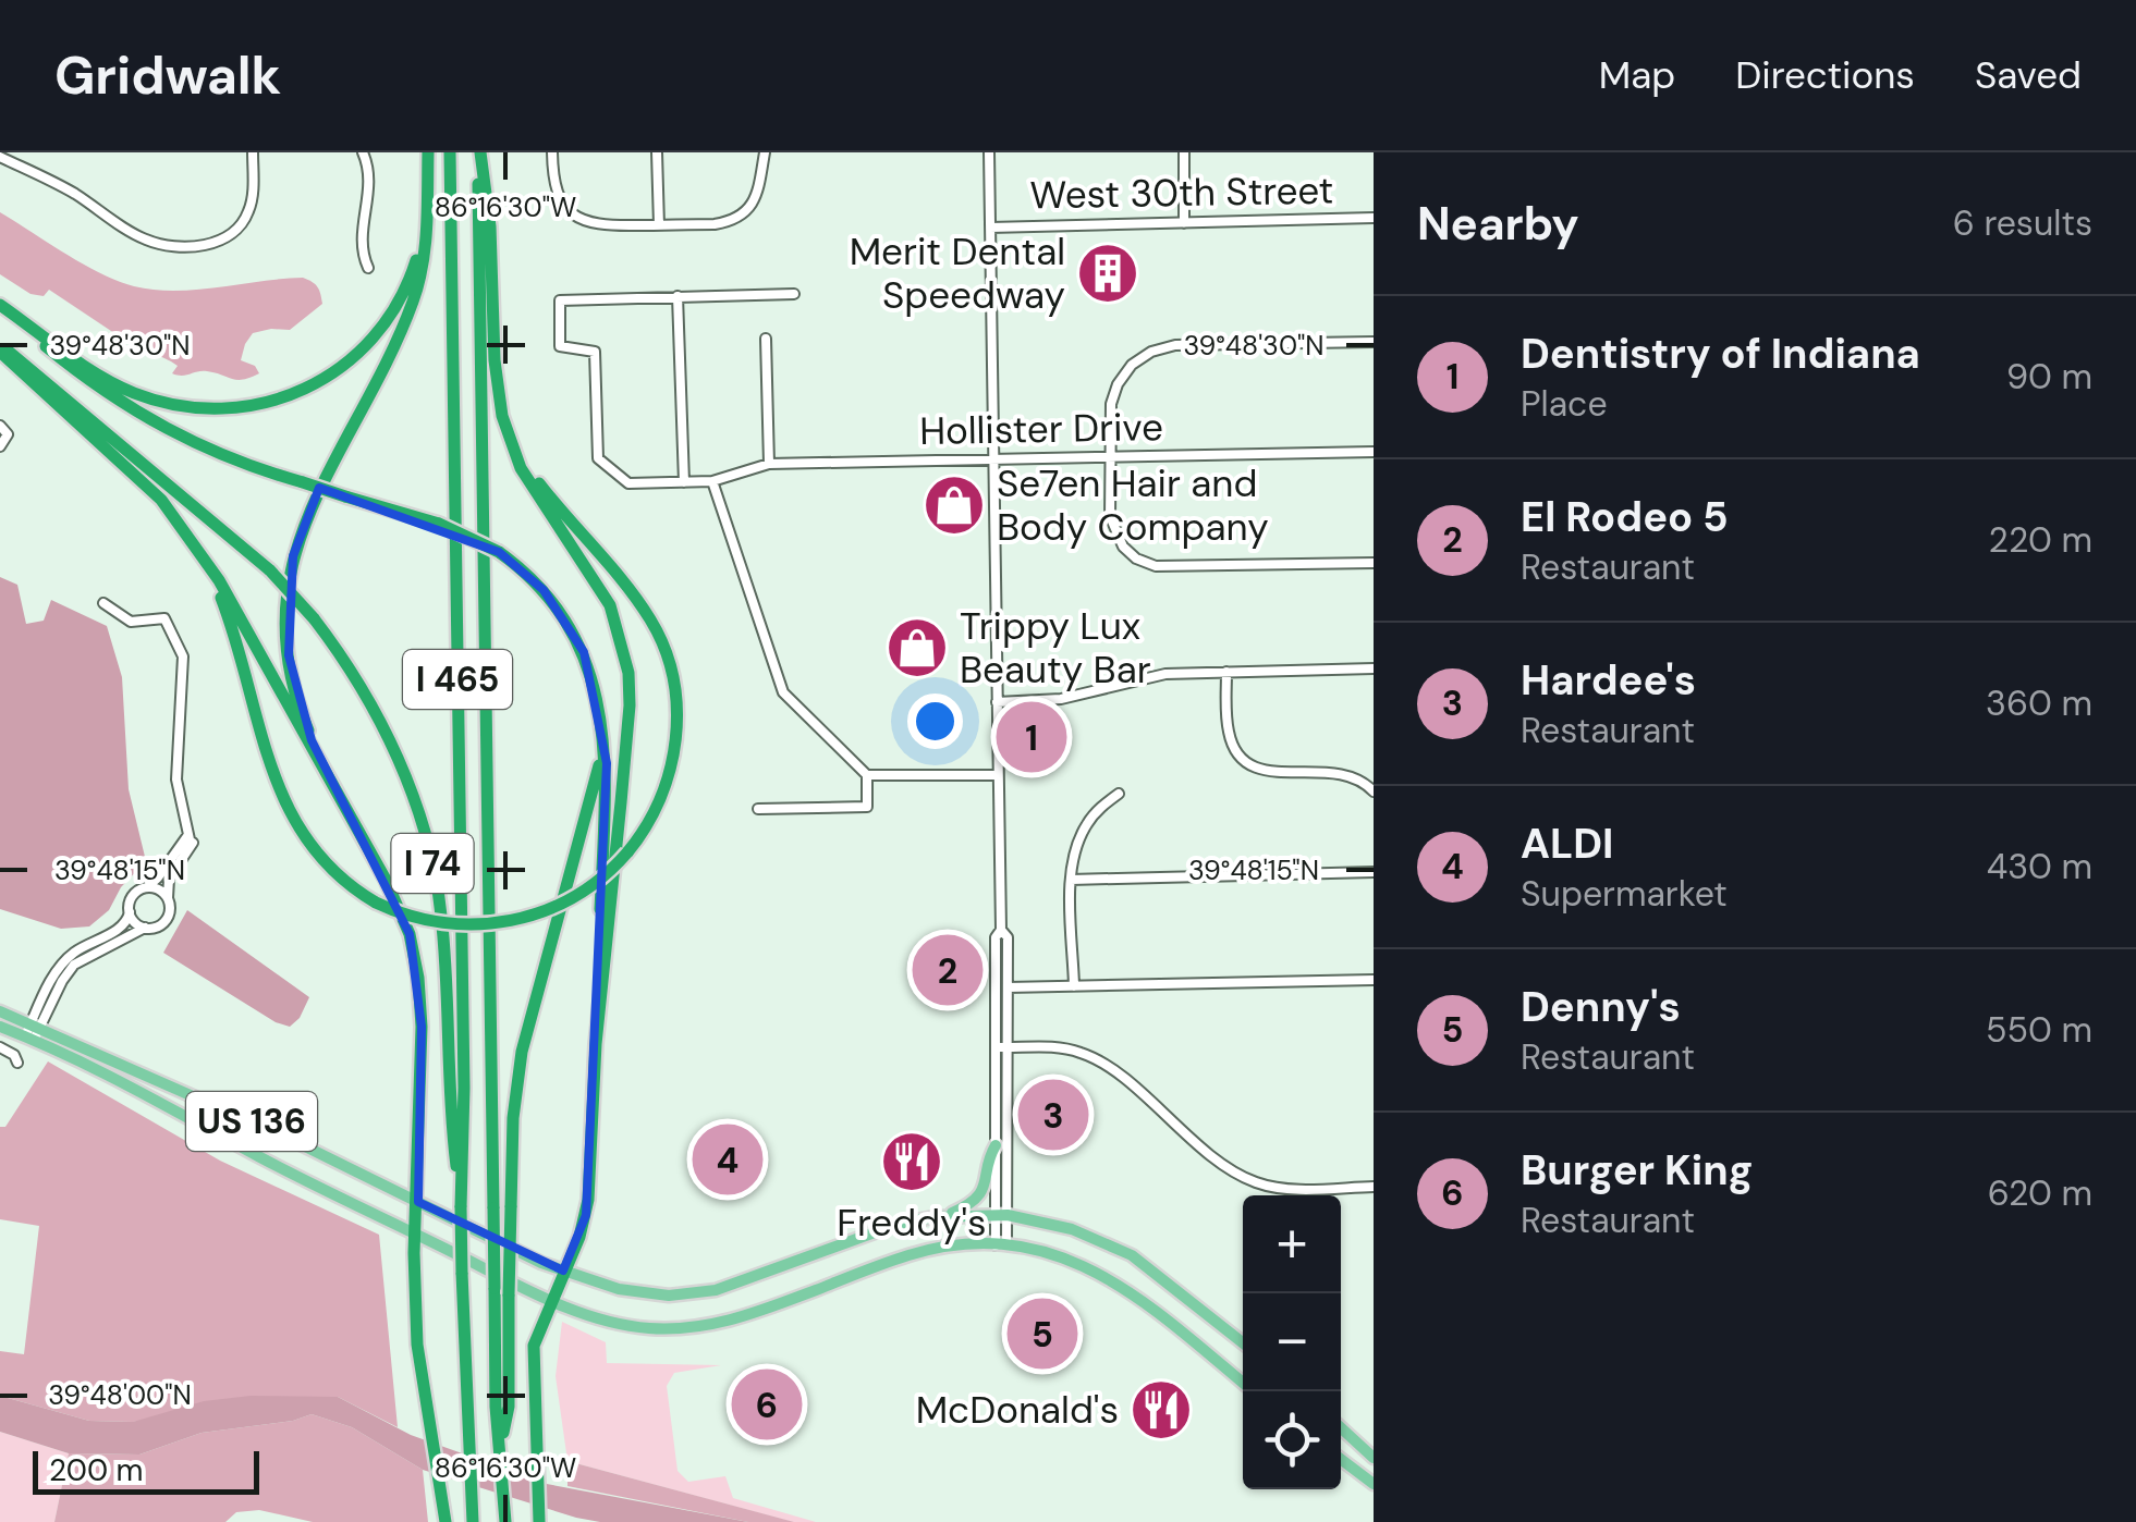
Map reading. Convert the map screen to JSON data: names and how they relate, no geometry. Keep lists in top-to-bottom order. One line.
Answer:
{"streets":{"highway":["I 465","I 74"],"main road":["US 136"],"street":["West 30th Street","Hollister Drive"]},"crossings":[["I 465","I 74"]],"places":{"building":["Merit Dental Speedway"],"shop":["Se7en Hair and Body Company","Trippy Lux Beauty Bar"],"restaurant":["Freddy's","McDonald's"]},"scale_bar":"200 m","page":{"header":"Gridwalk","nav":["Map","Directions","Saved"],"heading":["Nearby","6 results"],"list":[{"mark":"1","name":"Dentistry of Indiana","note":"Place","value":"90 m"},{"mark":"2","name":"El Rodeo 5","note":"Restaurant","value":"220 m"},{"mark":"3","name":"Hardee's","note":"Restaurant","value":"360 m"},{"mark":"4","name":"ALDI","note":"Supermarket","value":"430 m"},{"mark":"5","name":"Denny's","note":"Restaurant","value":"550 m"},{"mark":"6","name":"Burger King","note":"Restaurant","value":"620 m"}],"pins":["1","2","3","4","5","6"],"map_buttons":["+","−"],"scale":"200 m"},"coordinates":["86°16'30\"W","39°48'30\"N","39°48'15\"N","39°48'00\"N"]}
